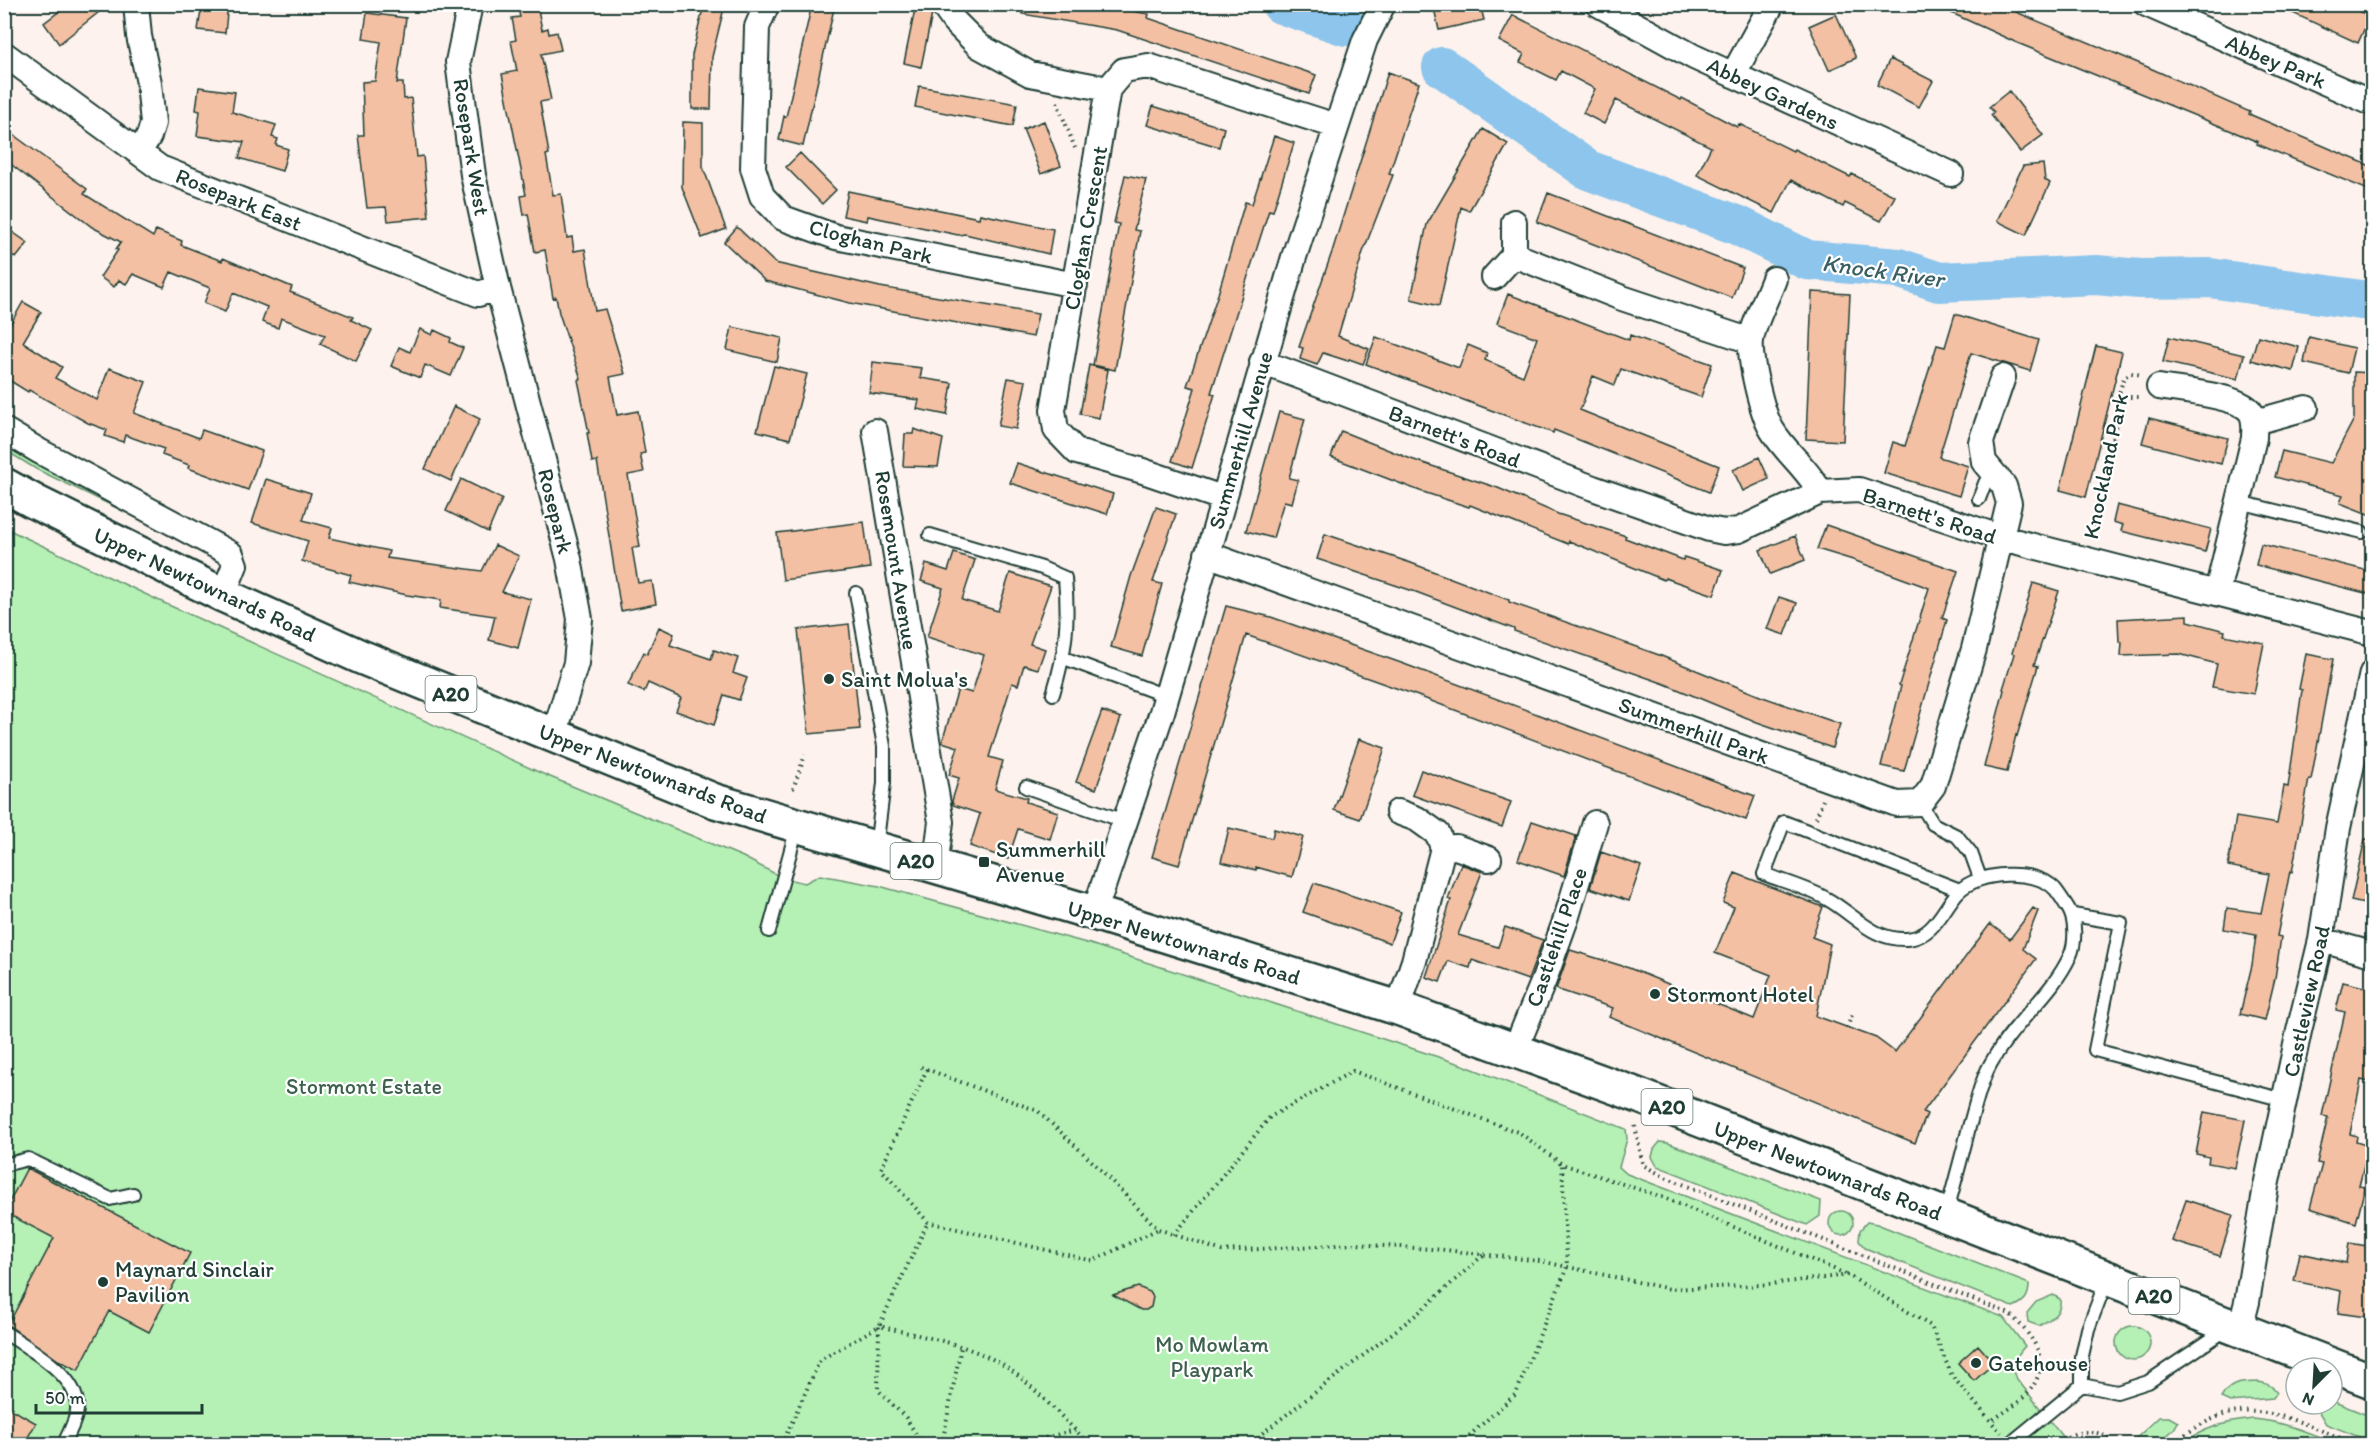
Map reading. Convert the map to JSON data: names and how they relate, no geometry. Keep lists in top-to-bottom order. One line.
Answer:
{"streets":{"highway":["Upper Newtownards Road","A20"],"street":["Abbey Park","Abbey Gardens","Rosepark West","Rosepark East","Cloghan Crescent","Cloghan Park","Barnett's Road","Summerhill Avenue","Knockland Park","Rosepark","Rosemount Avenue","Summerhill Park","Castlehill Place","Castleview Road"]},"crossings":[["Rosepark West","Rosepark East"],["Rosepark West","Rosepark"],["Rosepark East","Rosepark"],["Cloghan Crescent","Cloghan Park"],["Cloghan Crescent","Summerhill Avenue"],["Barnett's Road","Summerhill Avenue"],["Barnett's Road","Knockland Park"],["Summerhill Avenue","Upper Newtownards Road"],["Summerhill Avenue","Summerhill Park"],["Rosepark","Upper Newtownards Road"],["Rosemount Avenue","Upper Newtownards Road"],["Upper Newtownards Road","Castlehill Place"],["Upper Newtownards Road","Castleview Road"]],"water":["Knock River"],"parks":["Stormont Estate","Mo Mowlam Playpark"],"places":{"other":["Saint Molua's","Stormont Hotel","Maynard Sinclair Pavilion","Gatehouse"],"transit":["Summerhill Avenue"]},"scale_bar":"50 m","north":"bottom left"}
